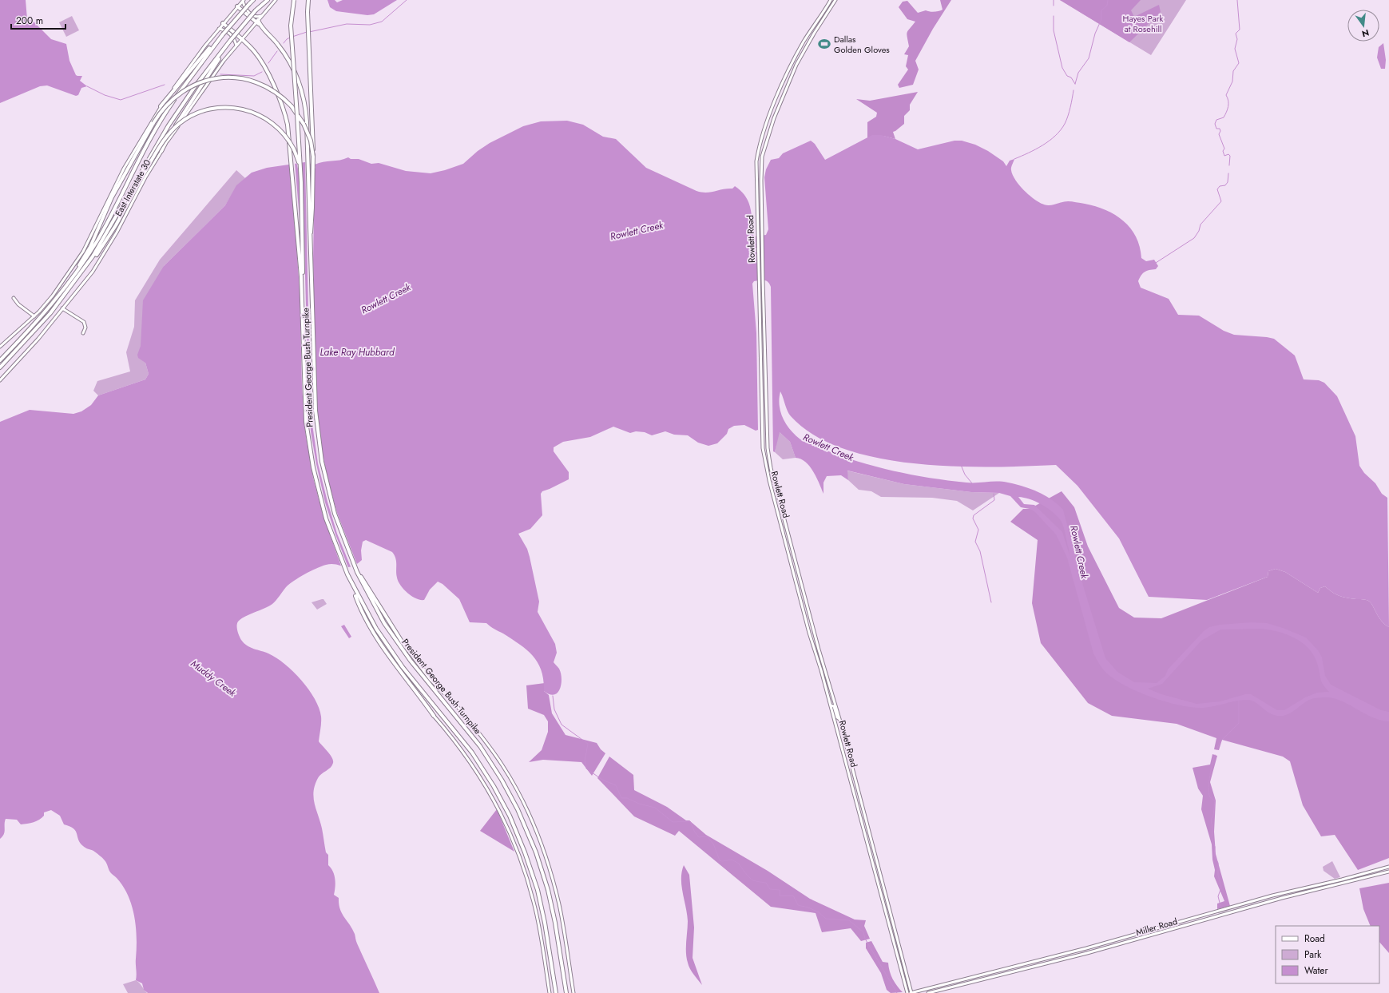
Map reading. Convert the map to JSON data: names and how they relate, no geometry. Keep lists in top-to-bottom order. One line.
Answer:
{"streets":{"highway":["President George Bush Turnpike"],"main road":["East Interstate 30","Rowlett Road","Miller Road"]},"crossings":[["Rowlett Road","Miller Road"]],"water":["Rowlett Creek","Lake Ray Hubbard","Muddy Creek"],"parks":["Hayes Park at Rosehill"],"places":{"sports":["Dallas Golden Gloves"]},"legend":["Road","Park","Water"],"scale_bar":"200 m","north":"bottom"}
